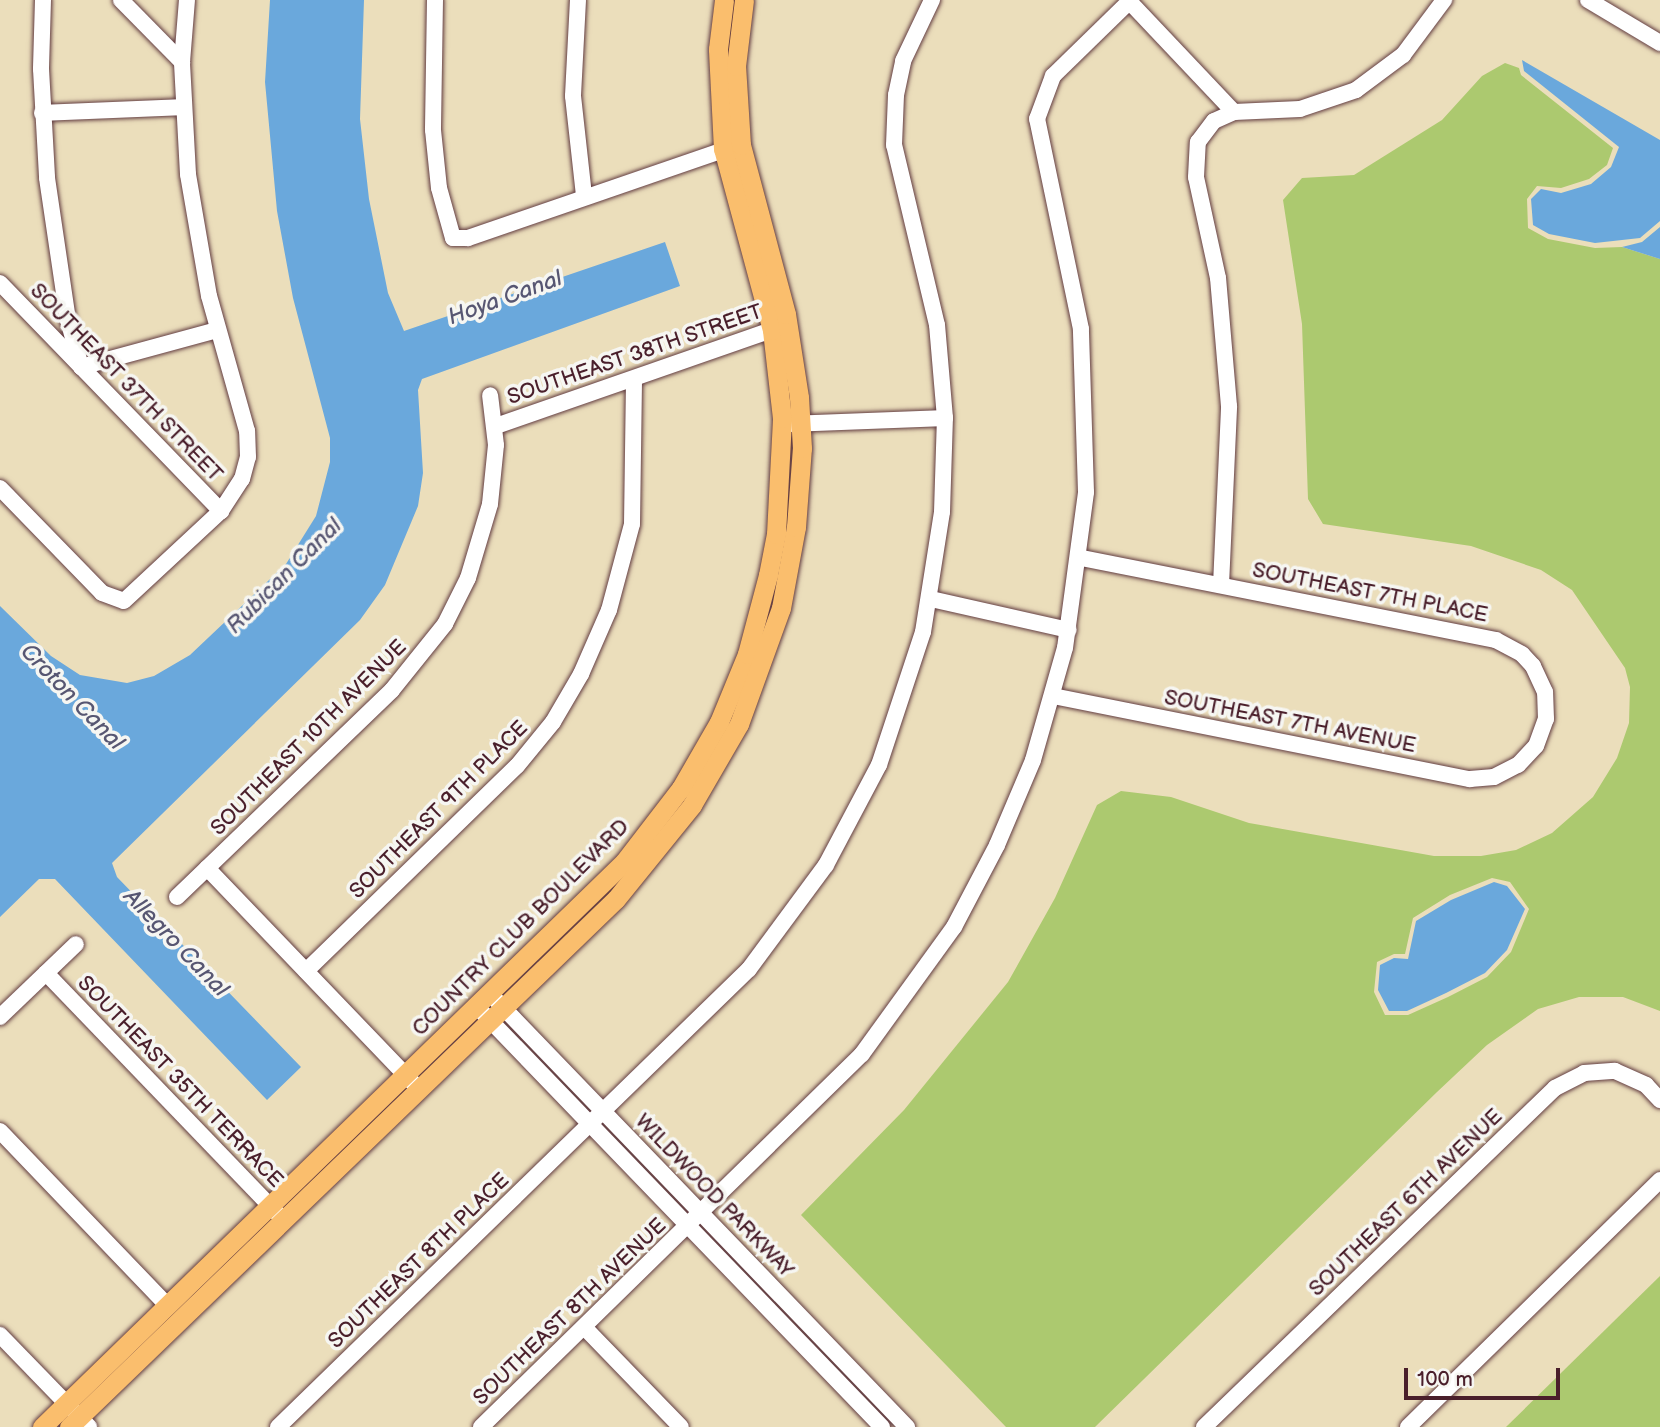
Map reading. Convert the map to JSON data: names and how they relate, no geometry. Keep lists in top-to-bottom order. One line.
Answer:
{"streets":{"main road":["COUNTRY CLUB BOULEVARD"],"street":["SOUTHEAST 38TH STREET","SOUTHEAST 37TH STREET","SOUTHEAST 7TH PLACE","SOUTHEAST 7TH AVENUE","SOUTHEAST 10TH AVENUE","SOUTHEAST 9TH PLACE","SOUTHEAST 35TH TERRACE","WILDWOOD PARKWAY","SOUTHEAST 6TH AVENUE","SOUTHEAST 8TH PLACE","SOUTHEAST 8TH AVENUE"]},"crossings":[["SOUTHEAST 38TH STREET","SOUTHEAST 10TH AVENUE"],["SOUTHEAST 38TH STREET","SOUTHEAST 9TH PLACE"],["SOUTHEAST 38TH STREET","COUNTRY CLUB BOULEVARD"],["SOUTHEAST 7TH PLACE","SOUTHEAST 7TH AVENUE"],["COUNTRY CLUB BOULEVARD","SOUTHEAST 35TH TERRACE"],["COUNTRY CLUB BOULEVARD","WILDWOOD PARKWAY"],["WILDWOOD PARKWAY","SOUTHEAST 8TH PLACE"],["WILDWOOD PARKWAY","SOUTHEAST 8TH AVENUE"]],"water":["Hoya Canal","Rubican Canal","Croton Canal","Allegro Canal"],"scale_bar":"100 m"}
